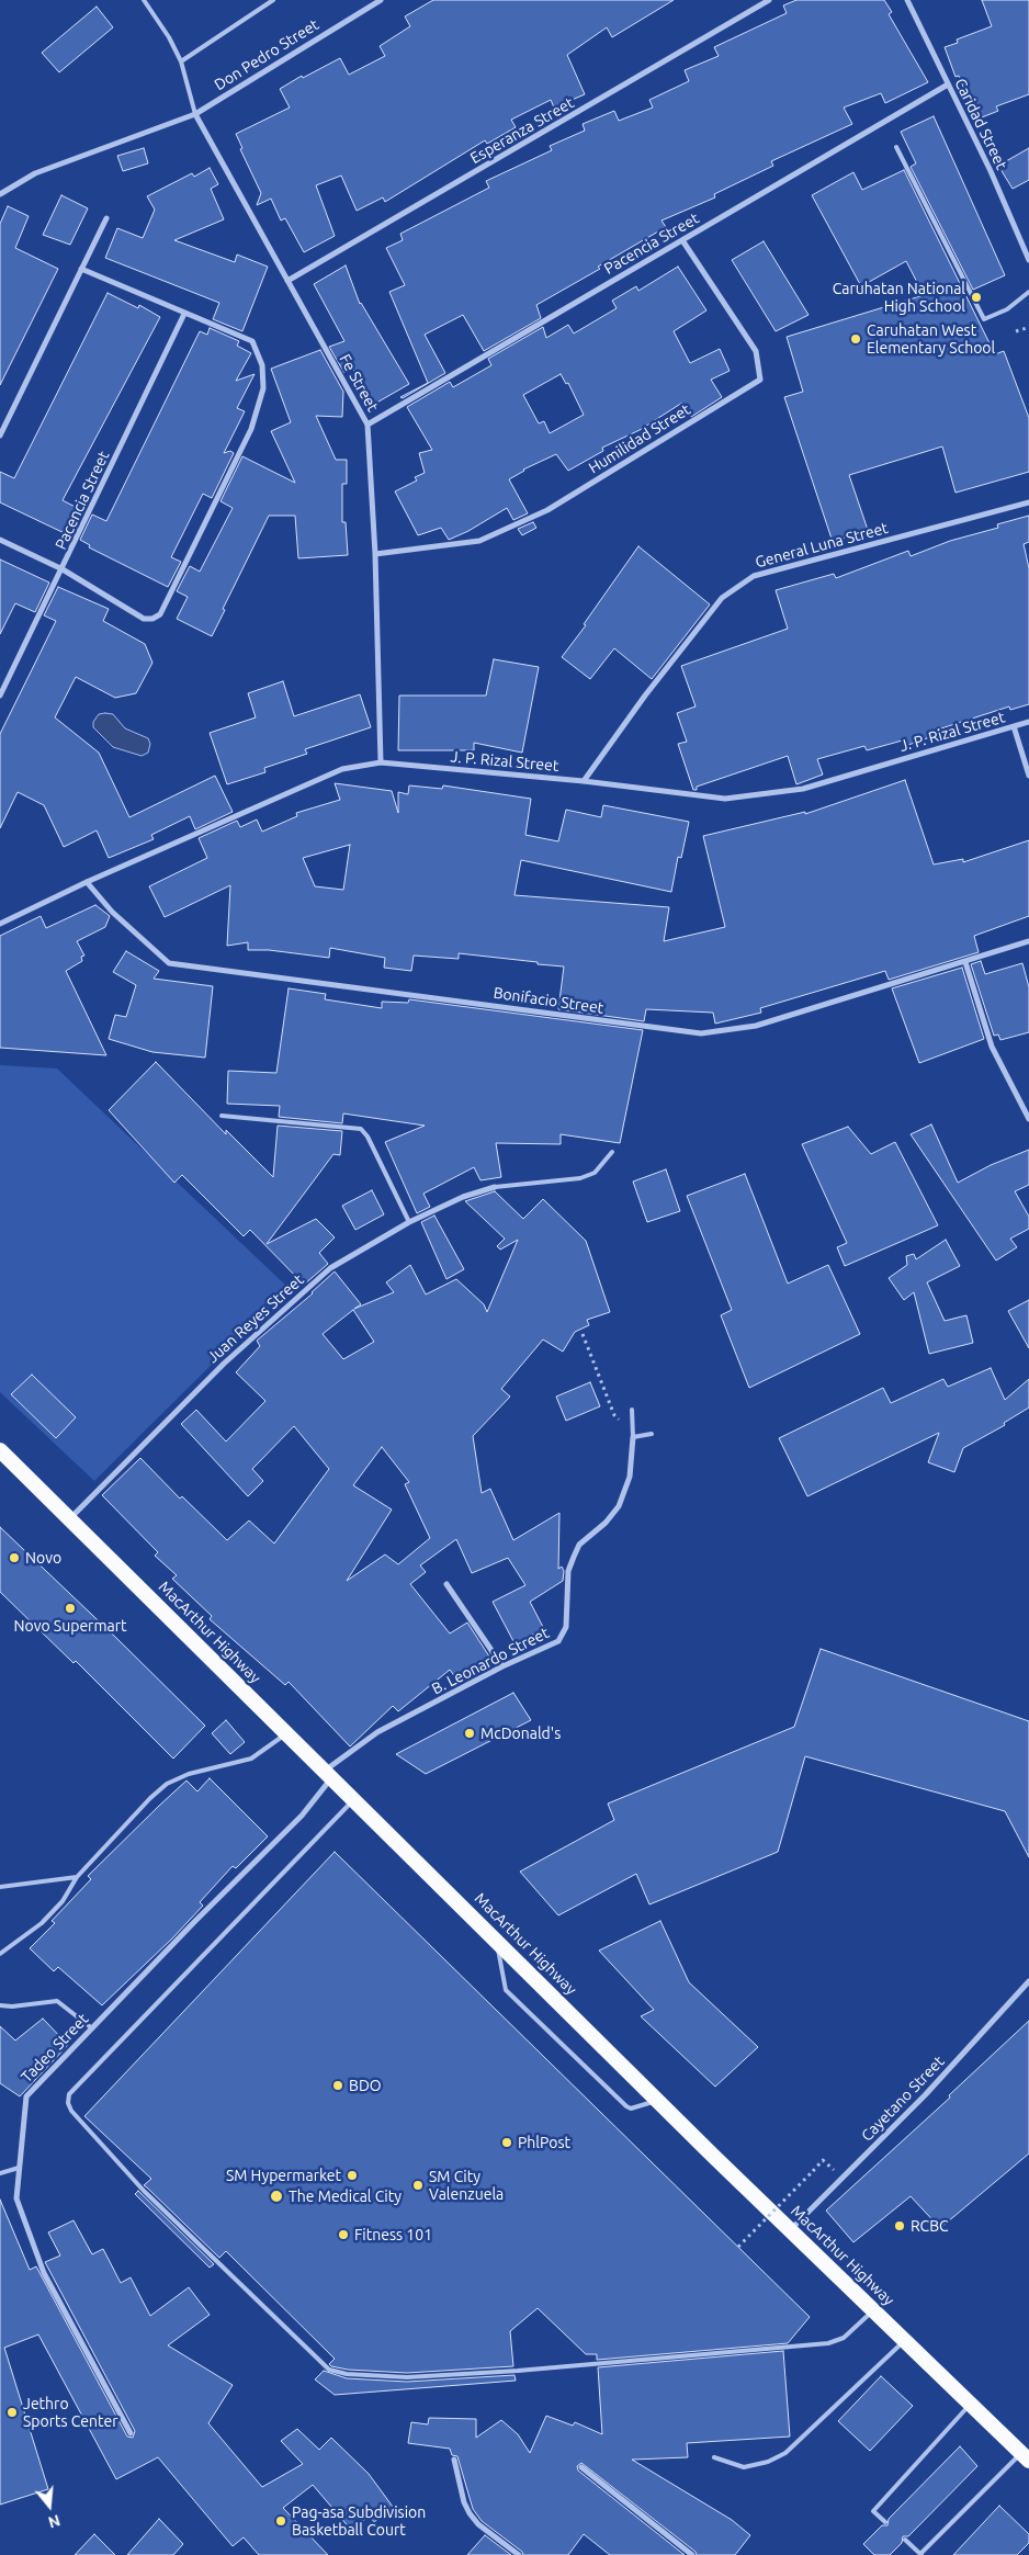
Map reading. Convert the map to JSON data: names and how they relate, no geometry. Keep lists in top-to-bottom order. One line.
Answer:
{"streets":{"highway":["MacArthur Highway"],"street":["Don Pedro Street","Caridad Street","Esperanza Street","Pacencia Street","Fe Street","Humilidad Street","General Luna Street","J. P. Rizal Street","Bonifacio Street","Juan Reyes Street","B. Leonardo Street","Tadeo Street","Cayetano Street"]},"crossings":[["Don Pedro Street","Fe Street"],["Caridad Street","Pacencia Street"],["Esperanza Street","Fe Street"],["Pacencia Street","Fe Street"],["Pacencia Street","Humilidad Street"],["Fe Street","Humilidad Street"],["Fe Street","J. P. Rizal Street"],["General Luna Street","J. P. Rizal Street"],["J. P. Rizal Street","Bonifacio Street"],["Juan Reyes Street","MacArthur Highway"],["MacArthur Highway","B. Leonardo Street"],["MacArthur Highway","Tadeo Street"],["MacArthur Highway","Cayetano Street"],["B. Leonardo Street","Tadeo Street"]],"places":["Caruhatan National High School","Caruhatan West Elementary School","Novo","Novo Supermart","McDonald's","BDO","PhlPost","SM Hypermarket","SM City Valenzuela","The Medical City","RCBC","Fitness 101","Jethro Sports Center","Pag-asa Subdivision Basketball Court"],"north":"bottom"}
